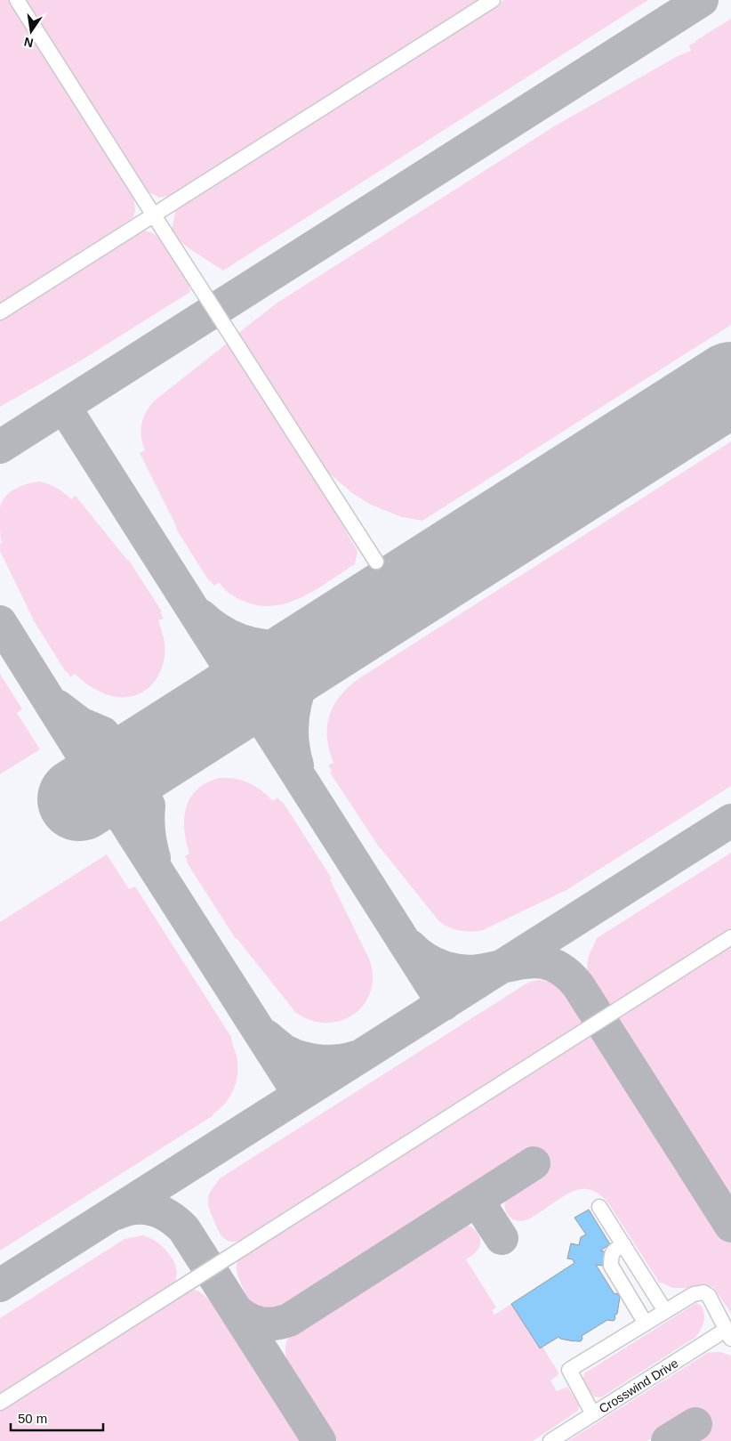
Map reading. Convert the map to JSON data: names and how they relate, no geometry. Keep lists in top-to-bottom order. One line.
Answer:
{"streets":{"street":["Crosswind Drive"]},"scale_bar":"50 m","north":"bottom"}
